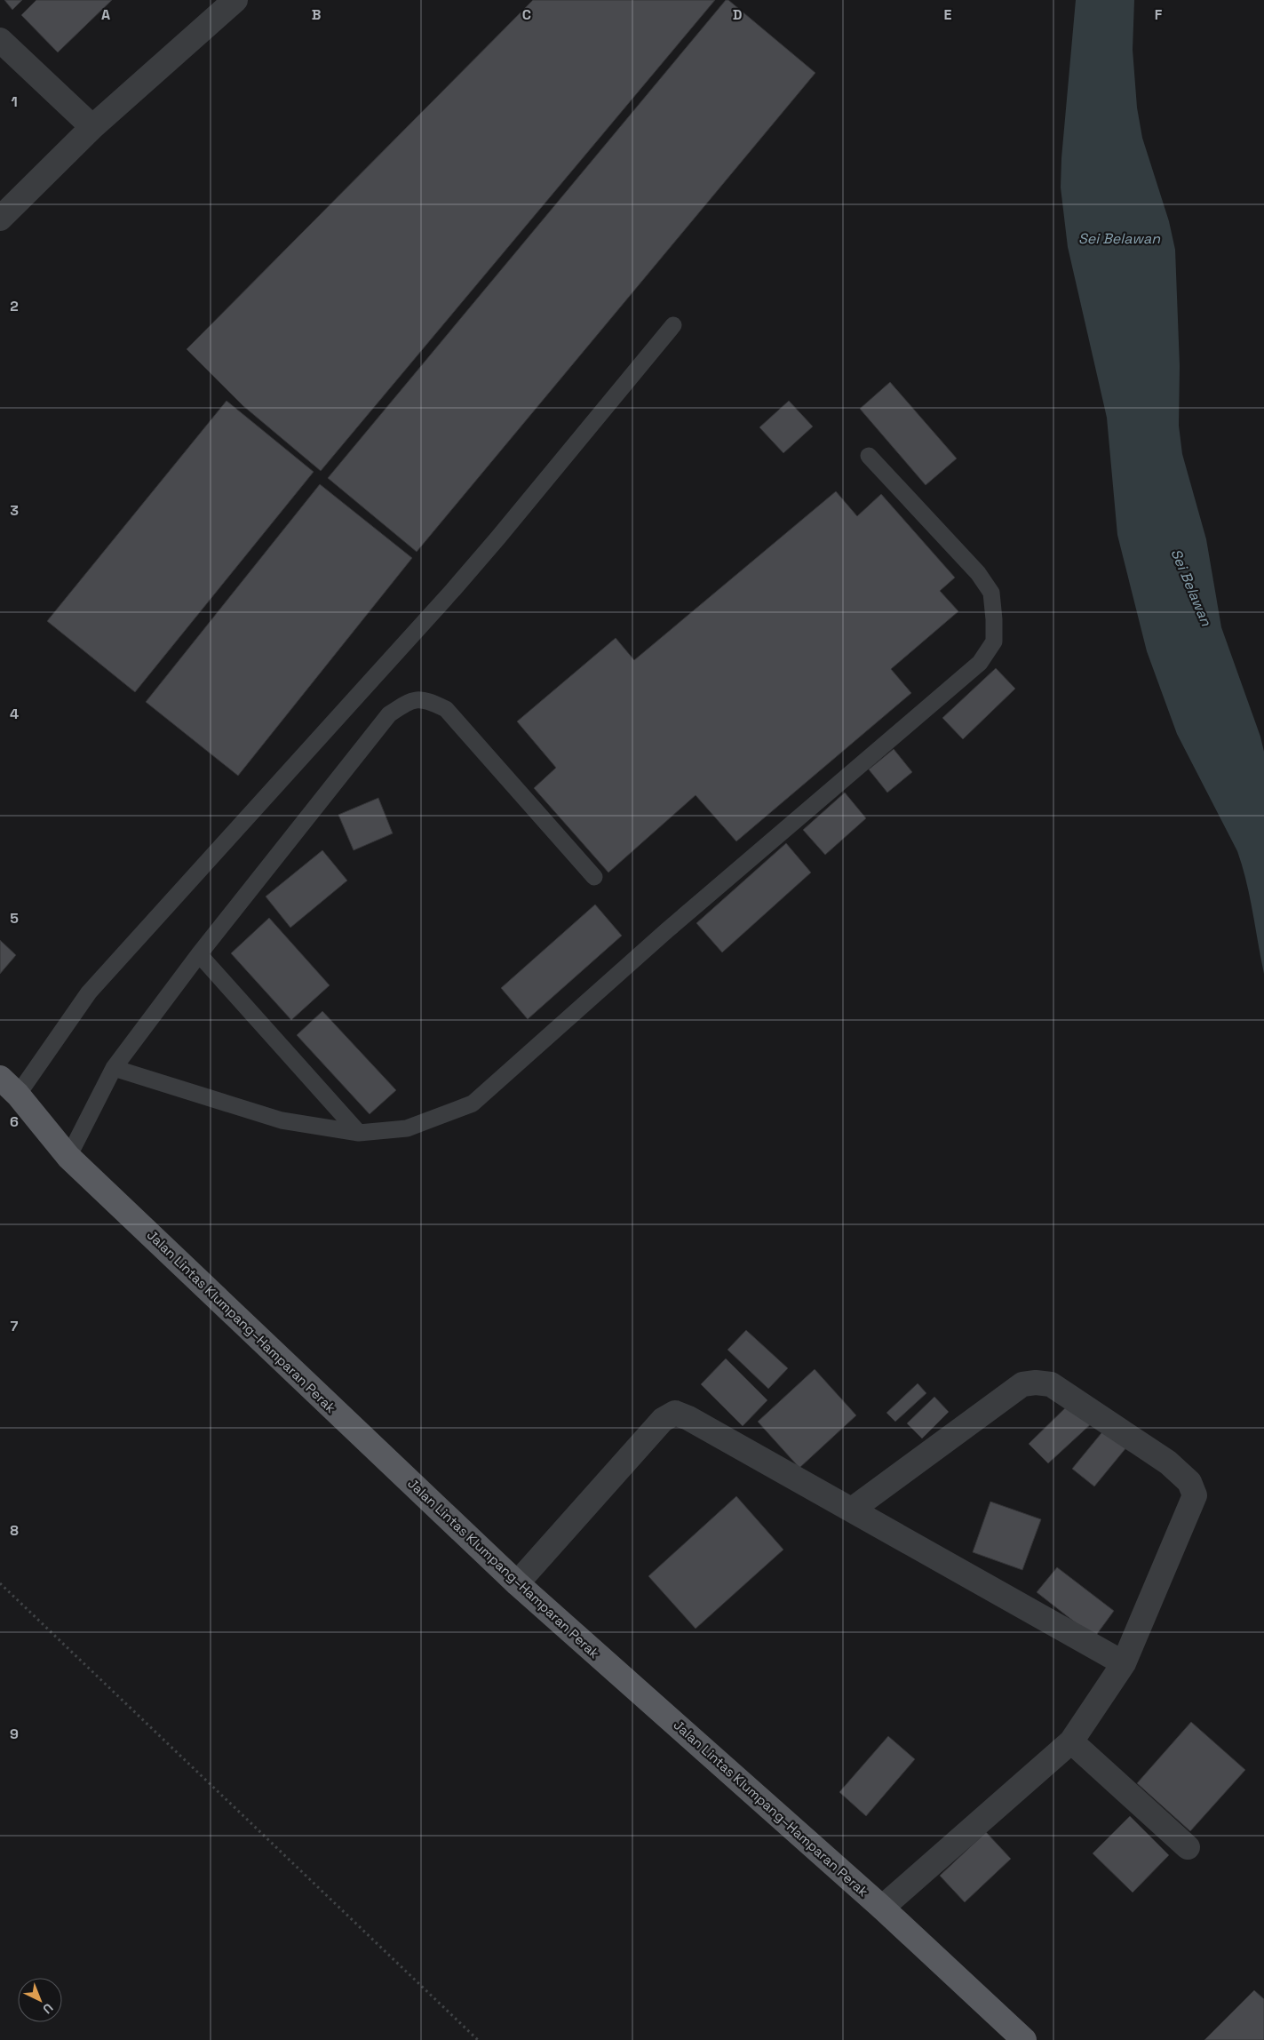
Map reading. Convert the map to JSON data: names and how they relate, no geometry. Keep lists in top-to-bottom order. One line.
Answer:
{"streets":{"main road":["Jalan Lintas Klumpang–Hamparan Perak"]},"water":["Sei Belawan"],"north":"bottom right","grid":{"columns":["A","B","C","D","E","F"],"rows":["1","2","3","4","5","6","7","8","9"]}}
